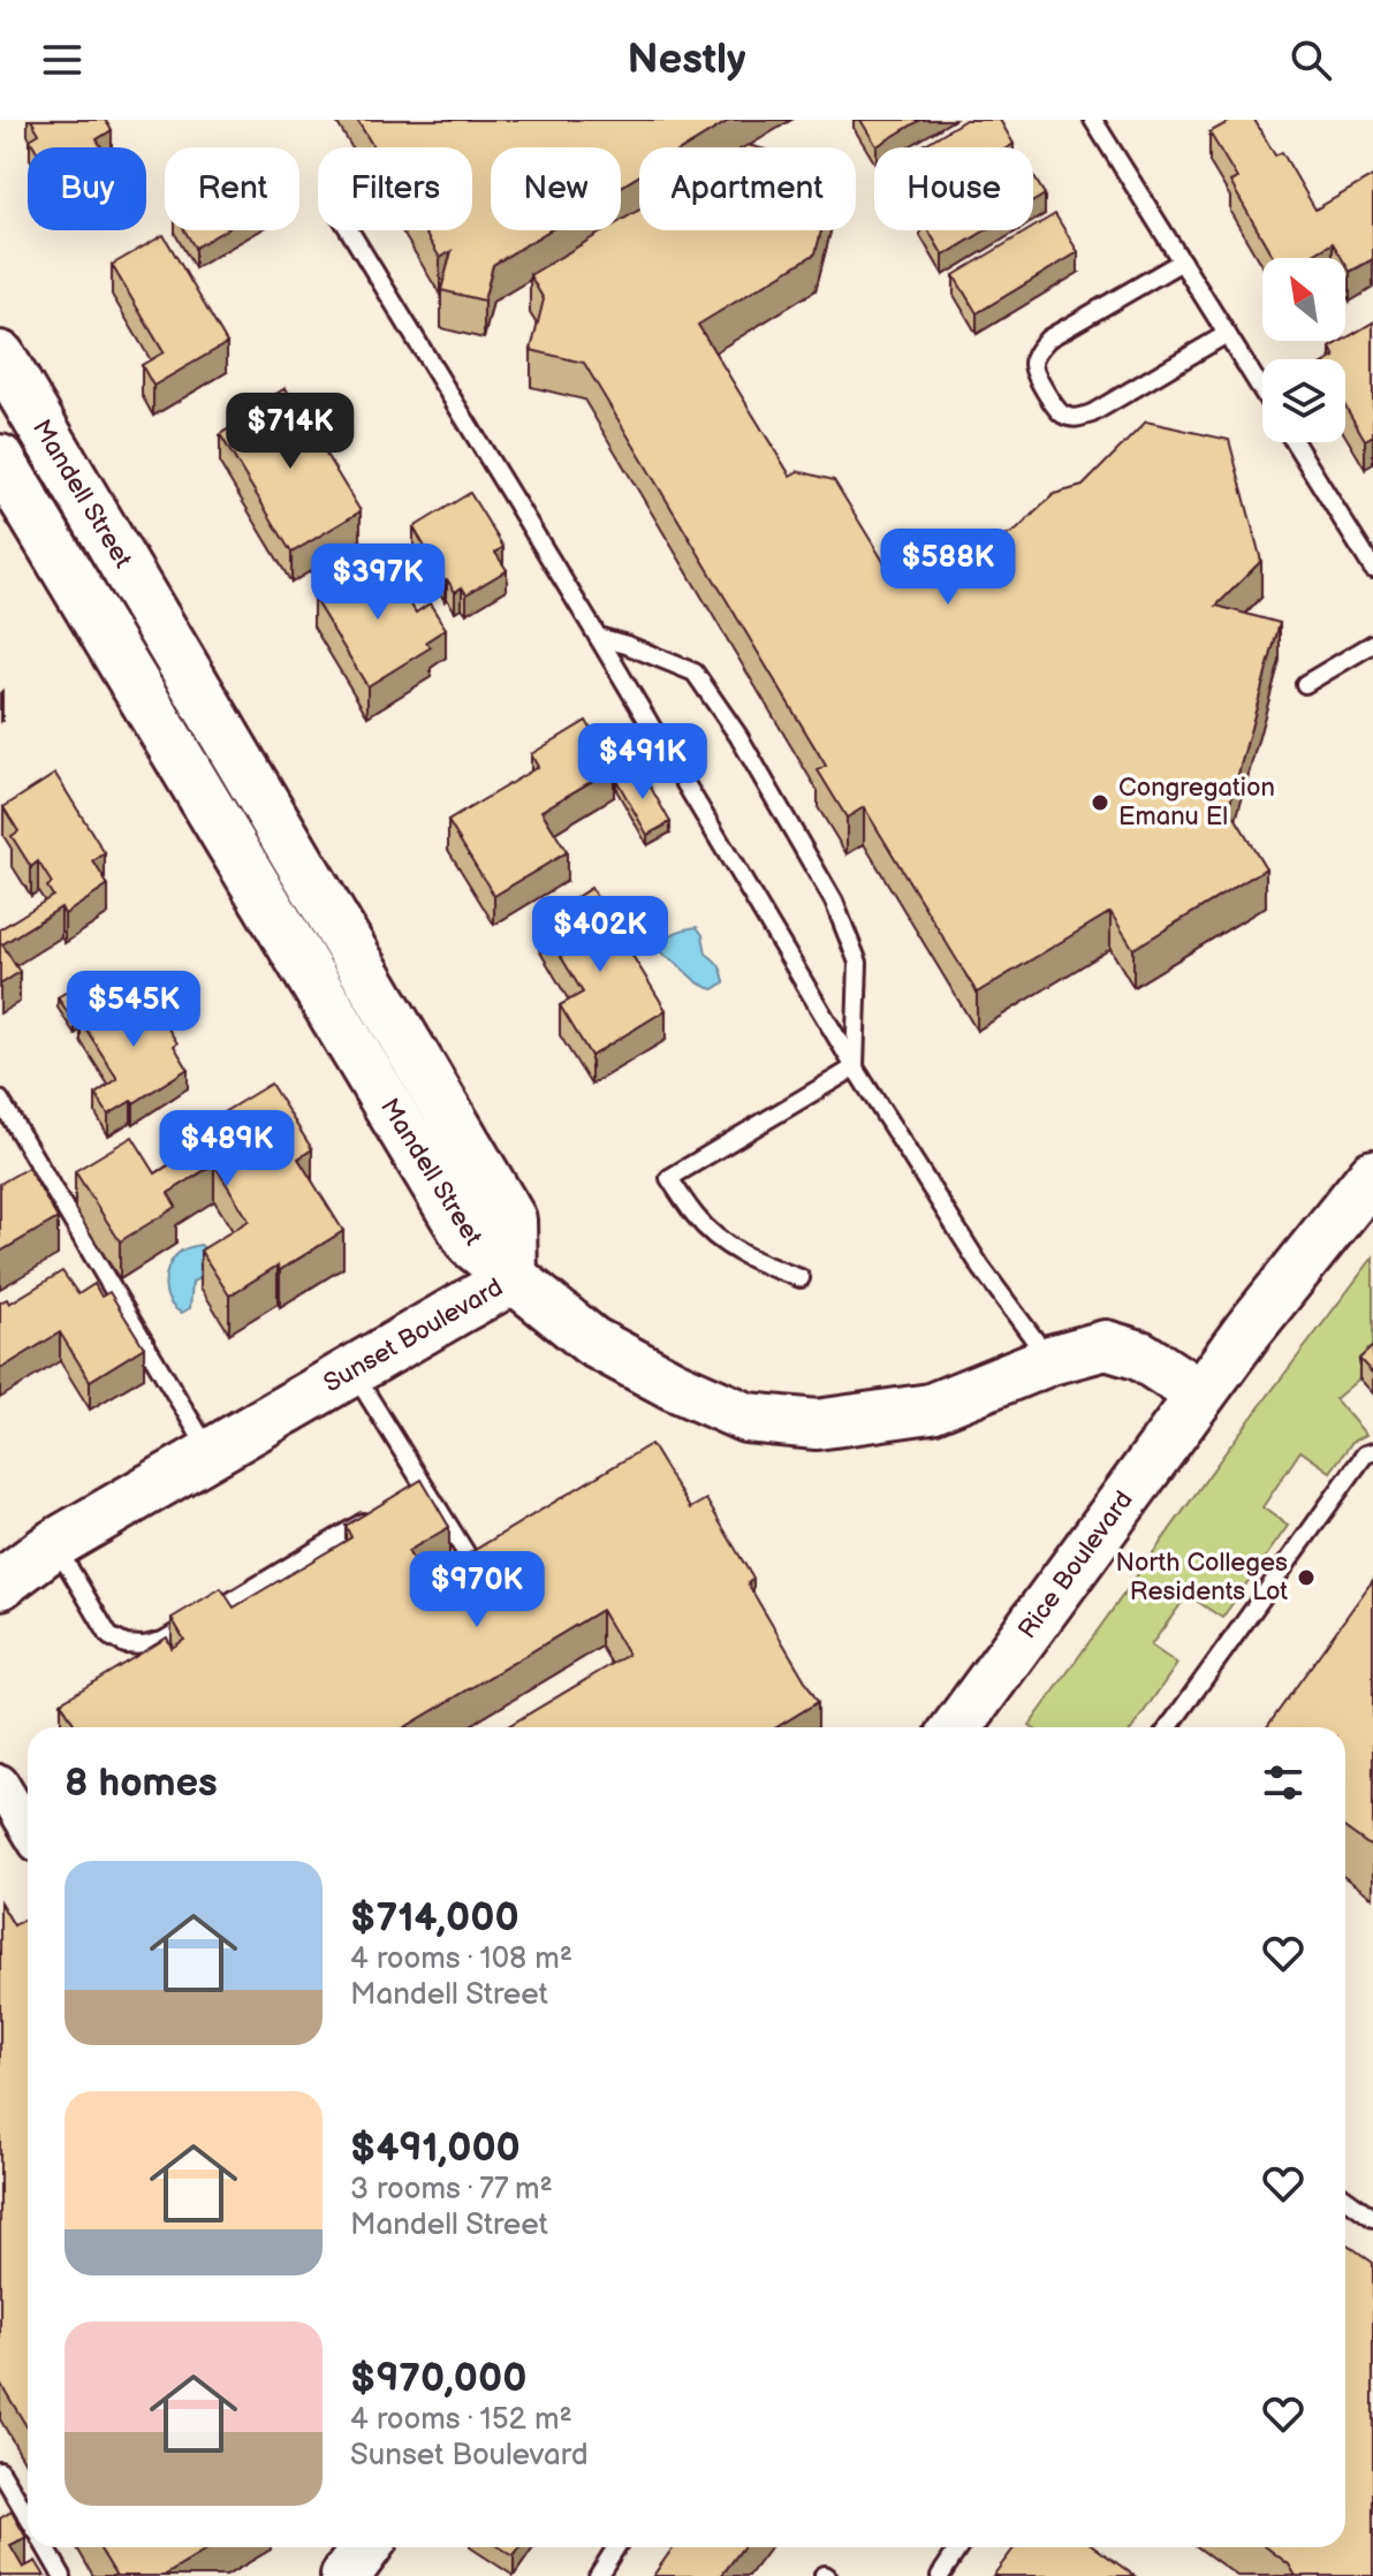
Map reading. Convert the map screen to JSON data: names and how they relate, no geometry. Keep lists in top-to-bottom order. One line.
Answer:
{"streets":{"street":["Mandell Street","Sunset Boulevard","Rice Boulevard"]},"crossings":[["Mandell Street","Sunset Boulevard"],["Sunset Boulevard","Rice Boulevard"]],"places":["Congregation Emanu El","North Colleges Residents Lot"],"north":"top left","page":{"header":"Nestly","chip":["Buy","Rent","Filters","New","Apartment","House"],"price":["$714K","$588K","$397K","$491K","$402K","$545K","$489K","$970K"],"heading":"8 homes","list":[{"name":"$714,000","note":"4 rooms · 108 m² · Mandell Street"},{"name":"$491,000","note":"3 rooms · 77 m² · Mandell Street"},{"name":"$970,000","note":"4 rooms · 152 m² · Sunset Boulevard"}]}}
